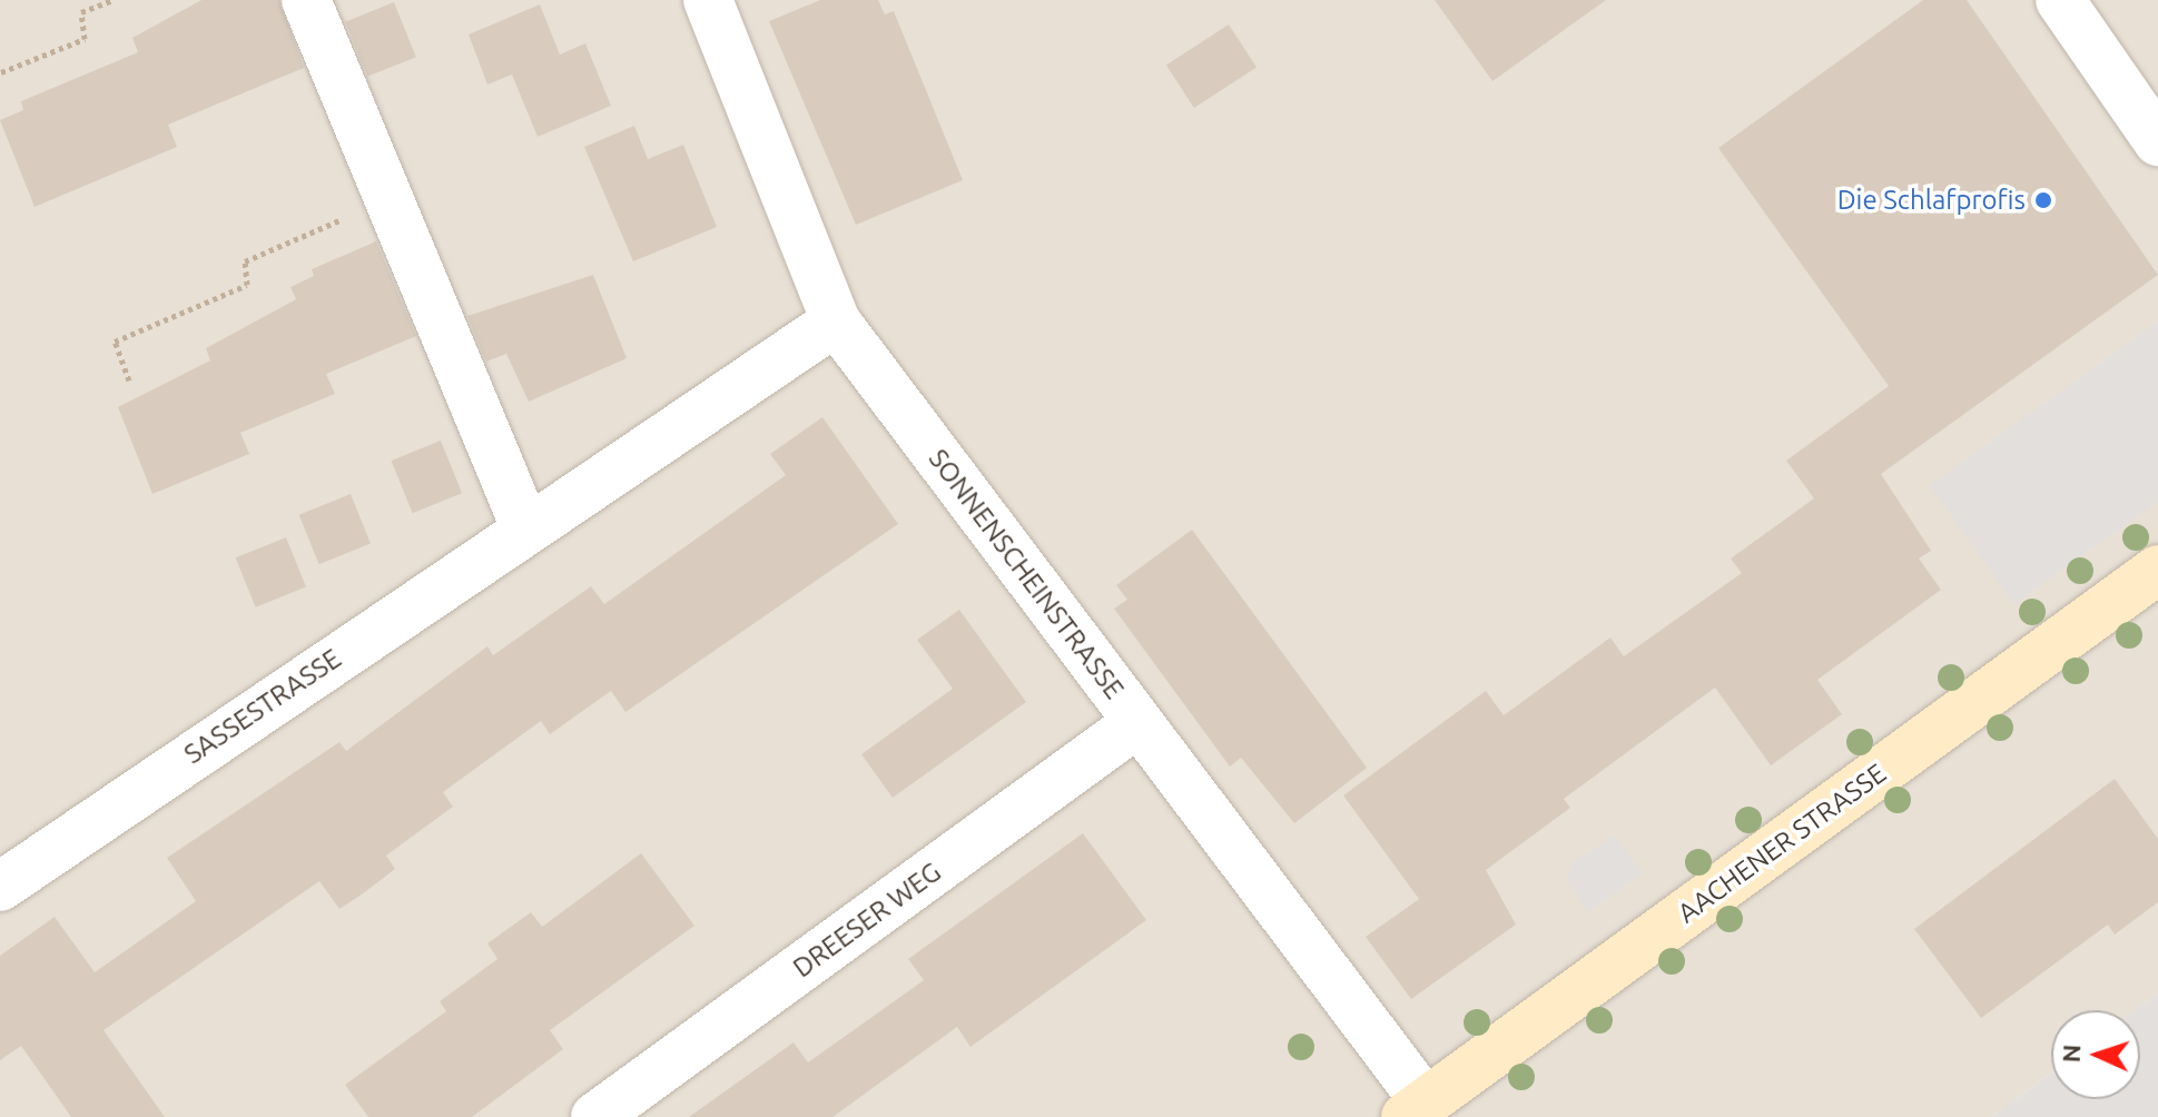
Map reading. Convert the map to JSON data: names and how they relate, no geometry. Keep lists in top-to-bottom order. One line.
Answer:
{"streets":{"main road":["AACHENER STRASSE"],"street":["SONNENSCHEINSTRASSE","SASSESTRASSE","DREESER WEG"]},"crossings":[["SONNENSCHEINSTRASSE","SASSESTRASSE"],["SONNENSCHEINSTRASSE","AACHENER STRASSE"],["SONNENSCHEINSTRASSE","DREESER WEG"]],"places":["Die Schlafprofis"],"north":"left"}
